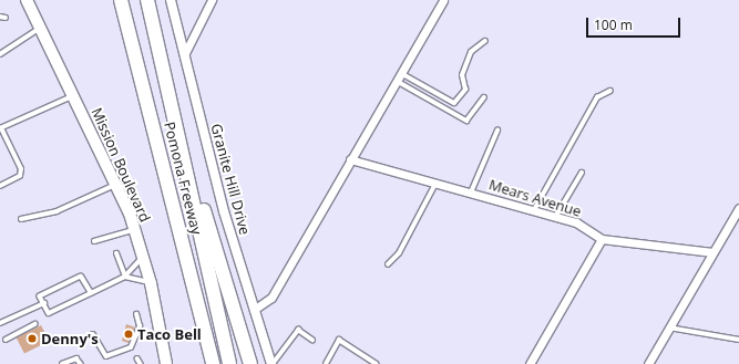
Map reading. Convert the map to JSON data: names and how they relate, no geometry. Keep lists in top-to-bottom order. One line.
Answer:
{"streets":{"highway":["Pomona Freeway"],"main road":["Mission Boulevard"],"street":["Granite Hill Drive","Mears Avenue"]},"places":["Taco Bell","Denny's"],"scale_bar":"100 m"}
